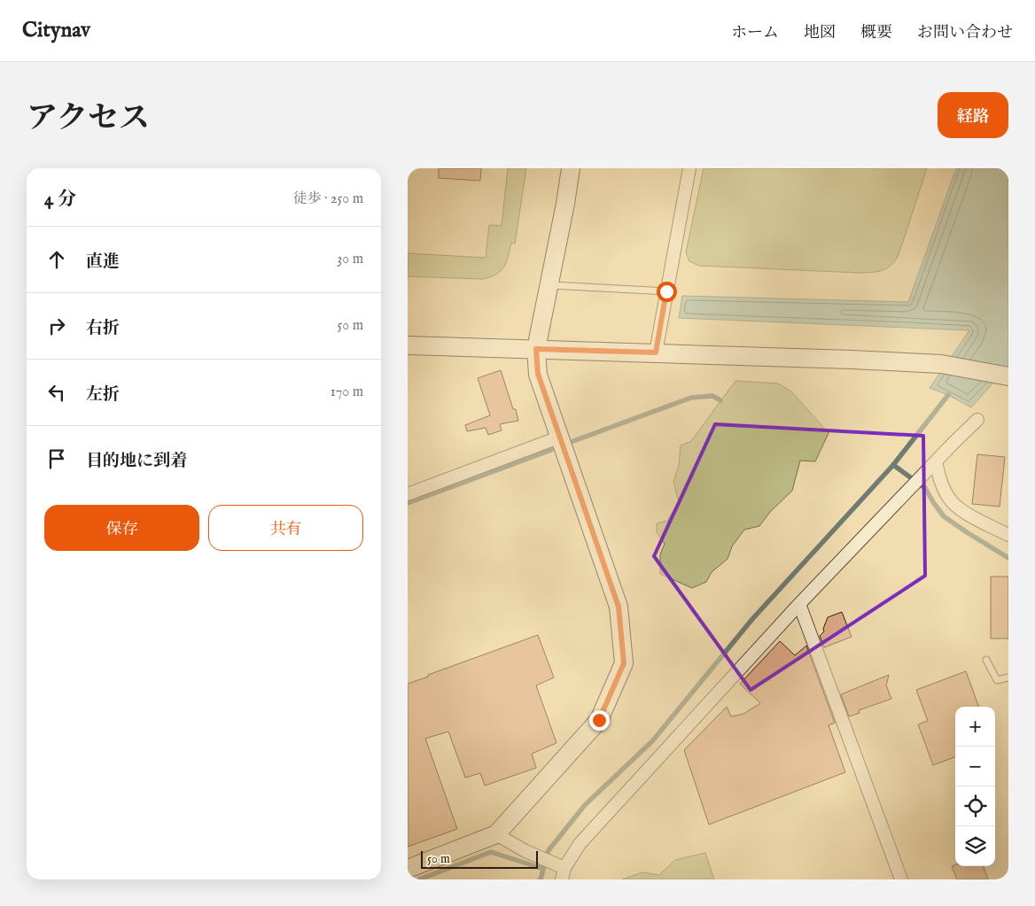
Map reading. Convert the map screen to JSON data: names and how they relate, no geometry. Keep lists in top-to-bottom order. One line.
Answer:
{"scale_bar":"50 m","page":{"header":"Citynav","nav":["ホーム","地図","概要","お問い合わせ"],"title":"アクセス","buttons":["経路",["保存","共有"]],"heading":["4 分","徒歩 · 250 m"],"list":[["直進","30 m"],["右折","50 m"],["左折","170 m"],"目的地に到着"],"map_buttons":["+","−"],"scale":"50 m"}}
